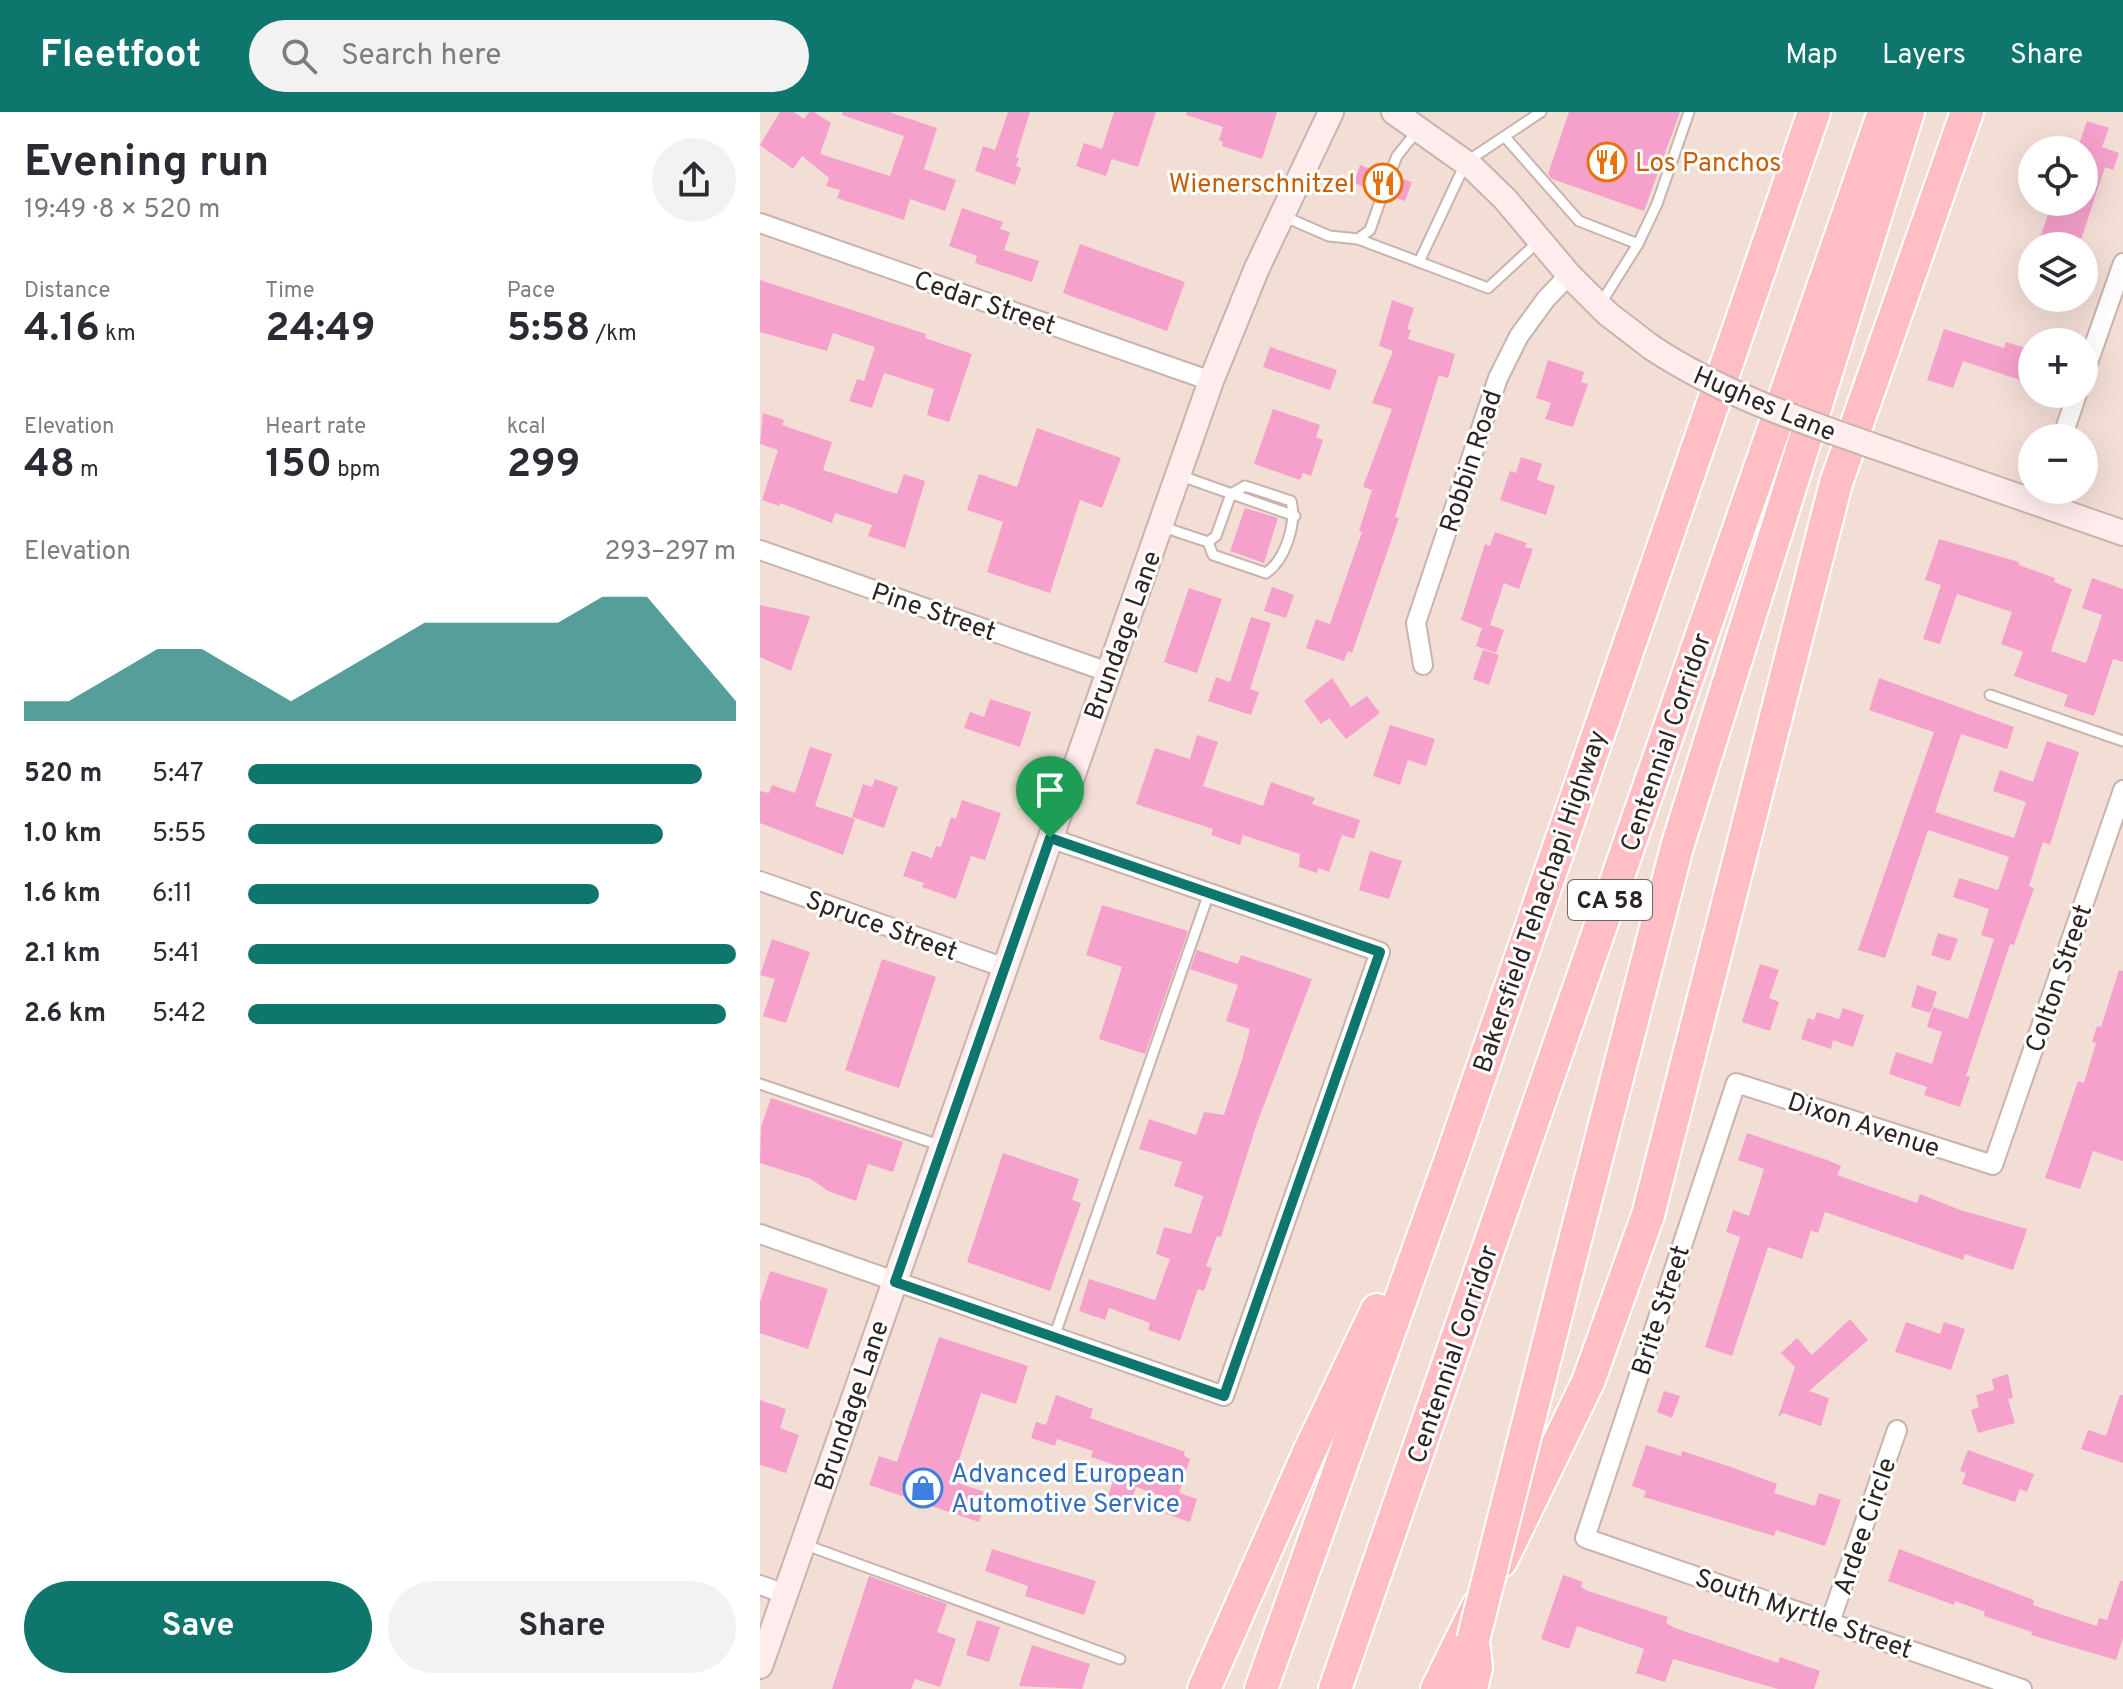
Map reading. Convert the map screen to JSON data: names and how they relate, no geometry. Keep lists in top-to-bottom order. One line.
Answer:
{"streets":{"highway":["Centennial Corridor","CA 58","Bakersfield Tehachapi Highway"],"main road":["Hughes Lane","Brundage Lane"],"street":["Cedar Street","Robbin Road","Pine Street","Spruce Street","Colton Street","Dixon Avenue","Brite Street","Ardee Circle","South Myrtle Street"]},"crossings":[["Cedar Street","Brundage Lane"],["Hughes Lane","Robbin Road"],["Pine Street","Brundage Lane"],["Brundage Lane","Spruce Street"],["Colton Street","Dixon Avenue"],["Dixon Avenue","Brite Street"],["Brite Street","South Myrtle Street"],["Ardee Circle","South Myrtle Street"]],"places":{"restaurant":["Los Panchos","Wienerschnitzel"],"shop":["Advanced European Automotive Service"]},"page":{"header":"Fleetfoot","search":"Search here","nav":["Map","Layers","Share"],"heading":["Evening run","19:49 · 8 × 520 m"],"map_buttons":["+","−"],"stats":[["Distance","4.16 km"],["Time","24:49"],["Pace","5:58 /km"],["Elevation","48 m"],["Heart rate","150 bpm"],["kcal","299"]],"chart":["Elevation","293–297 m"],"list":[{"name":"520 m","note":"5:47"},{"name":"1.0 km","note":"5:55"},{"name":"1.6 km","note":"6:11"},{"name":"2.1 km","note":"5:41"},{"name":"2.6 km","note":"5:42"}],"buttons":["Save","Share"]}}
